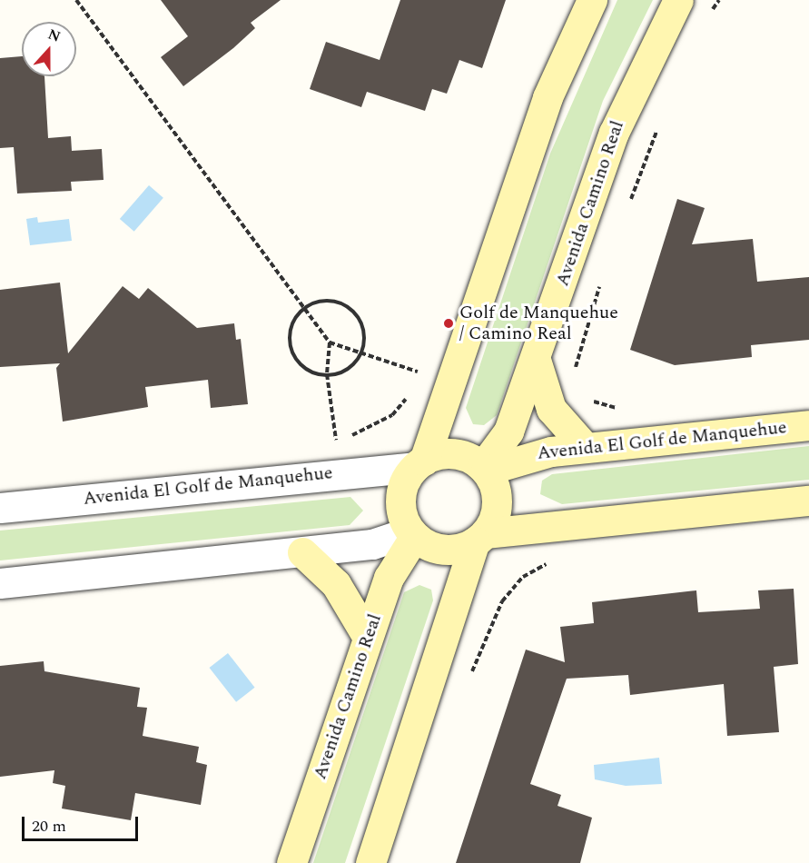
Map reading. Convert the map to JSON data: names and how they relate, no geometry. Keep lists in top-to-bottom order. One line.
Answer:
{"streets":{"main road":["Avenida Camino Real","Avenida El Golf de Manquehue"]},"crossings":[["Avenida Camino Real","Avenida El Golf de Manquehue"]],"places":["Golf de Manquehue / Camino Real"],"scale_bar":"20 m","north":"top"}
